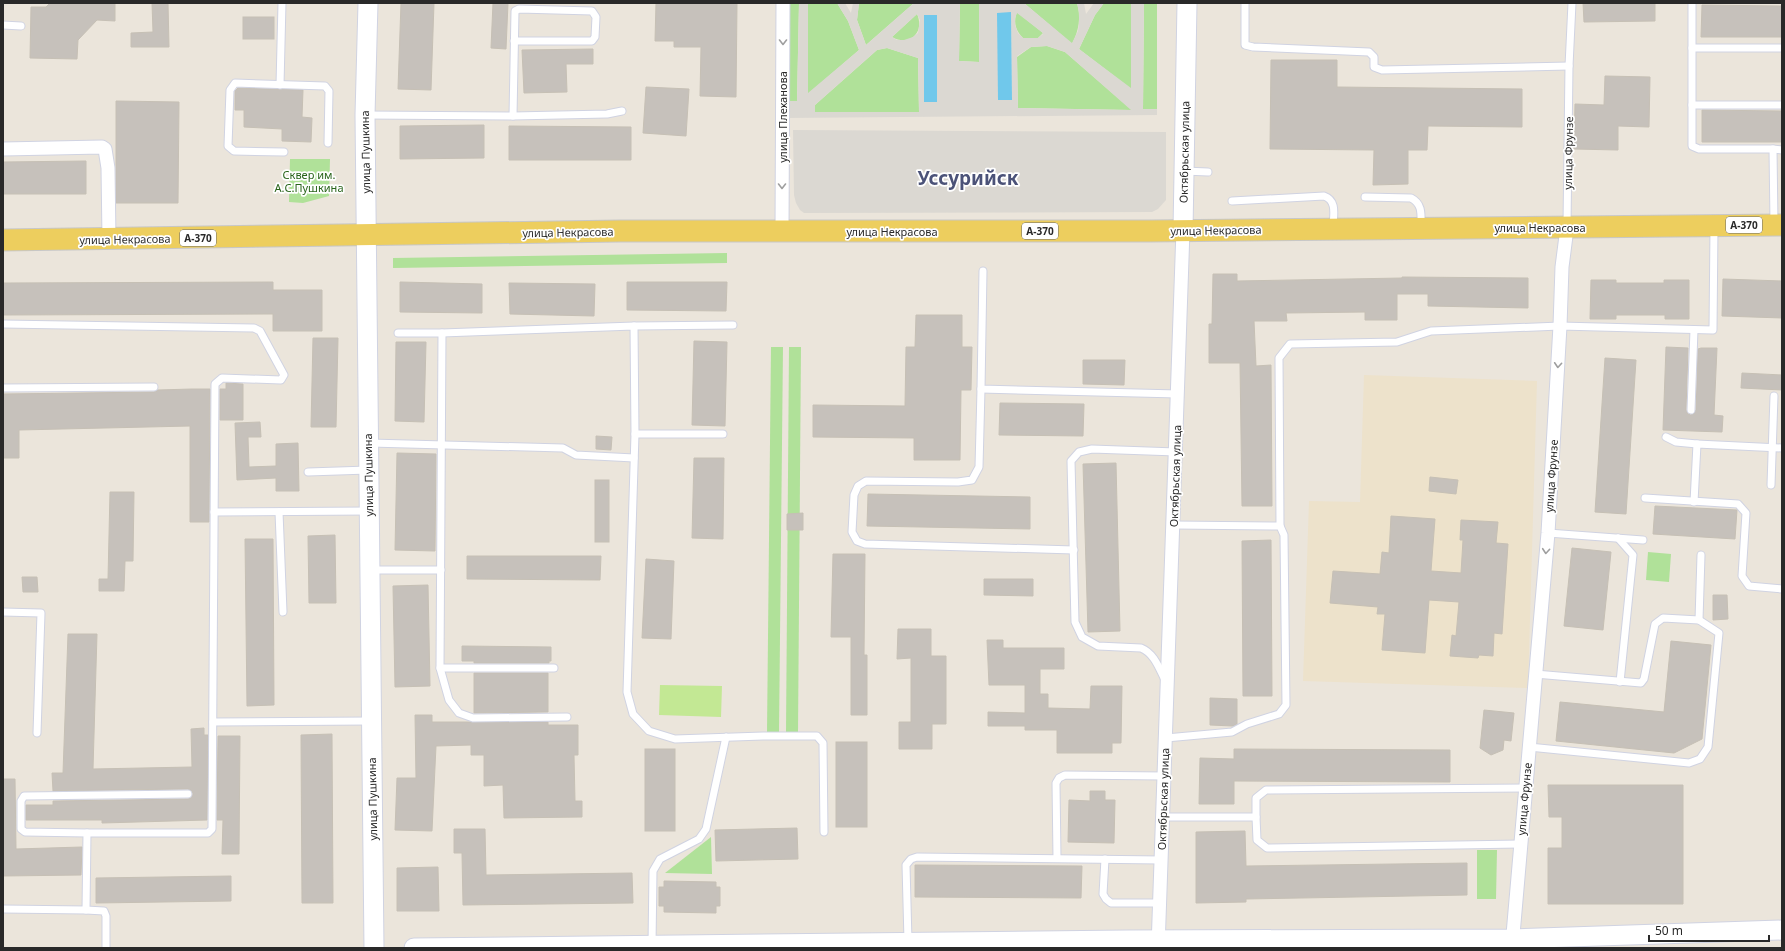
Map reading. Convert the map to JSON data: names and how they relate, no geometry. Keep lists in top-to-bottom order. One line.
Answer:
{"streets":{"main road":["улица Пушкина","Октябрьская улица","А-370","улица Некрасова"],"street":["улица Плеханова","улица Фрунзе"]},"crossings":[["улица Плеханова","улица Некрасова"],["улица Пушкина","улица Некрасова"],["Октябрьская улица","улица Некрасова"],["улица Фрунзе","улица Некрасова"]],"one_way":["улица Плеханова"],"districts":["Уссурийск"],"parks":["Сквер им. А.С.Пушкина"],"scale_bar":"50 m"}
